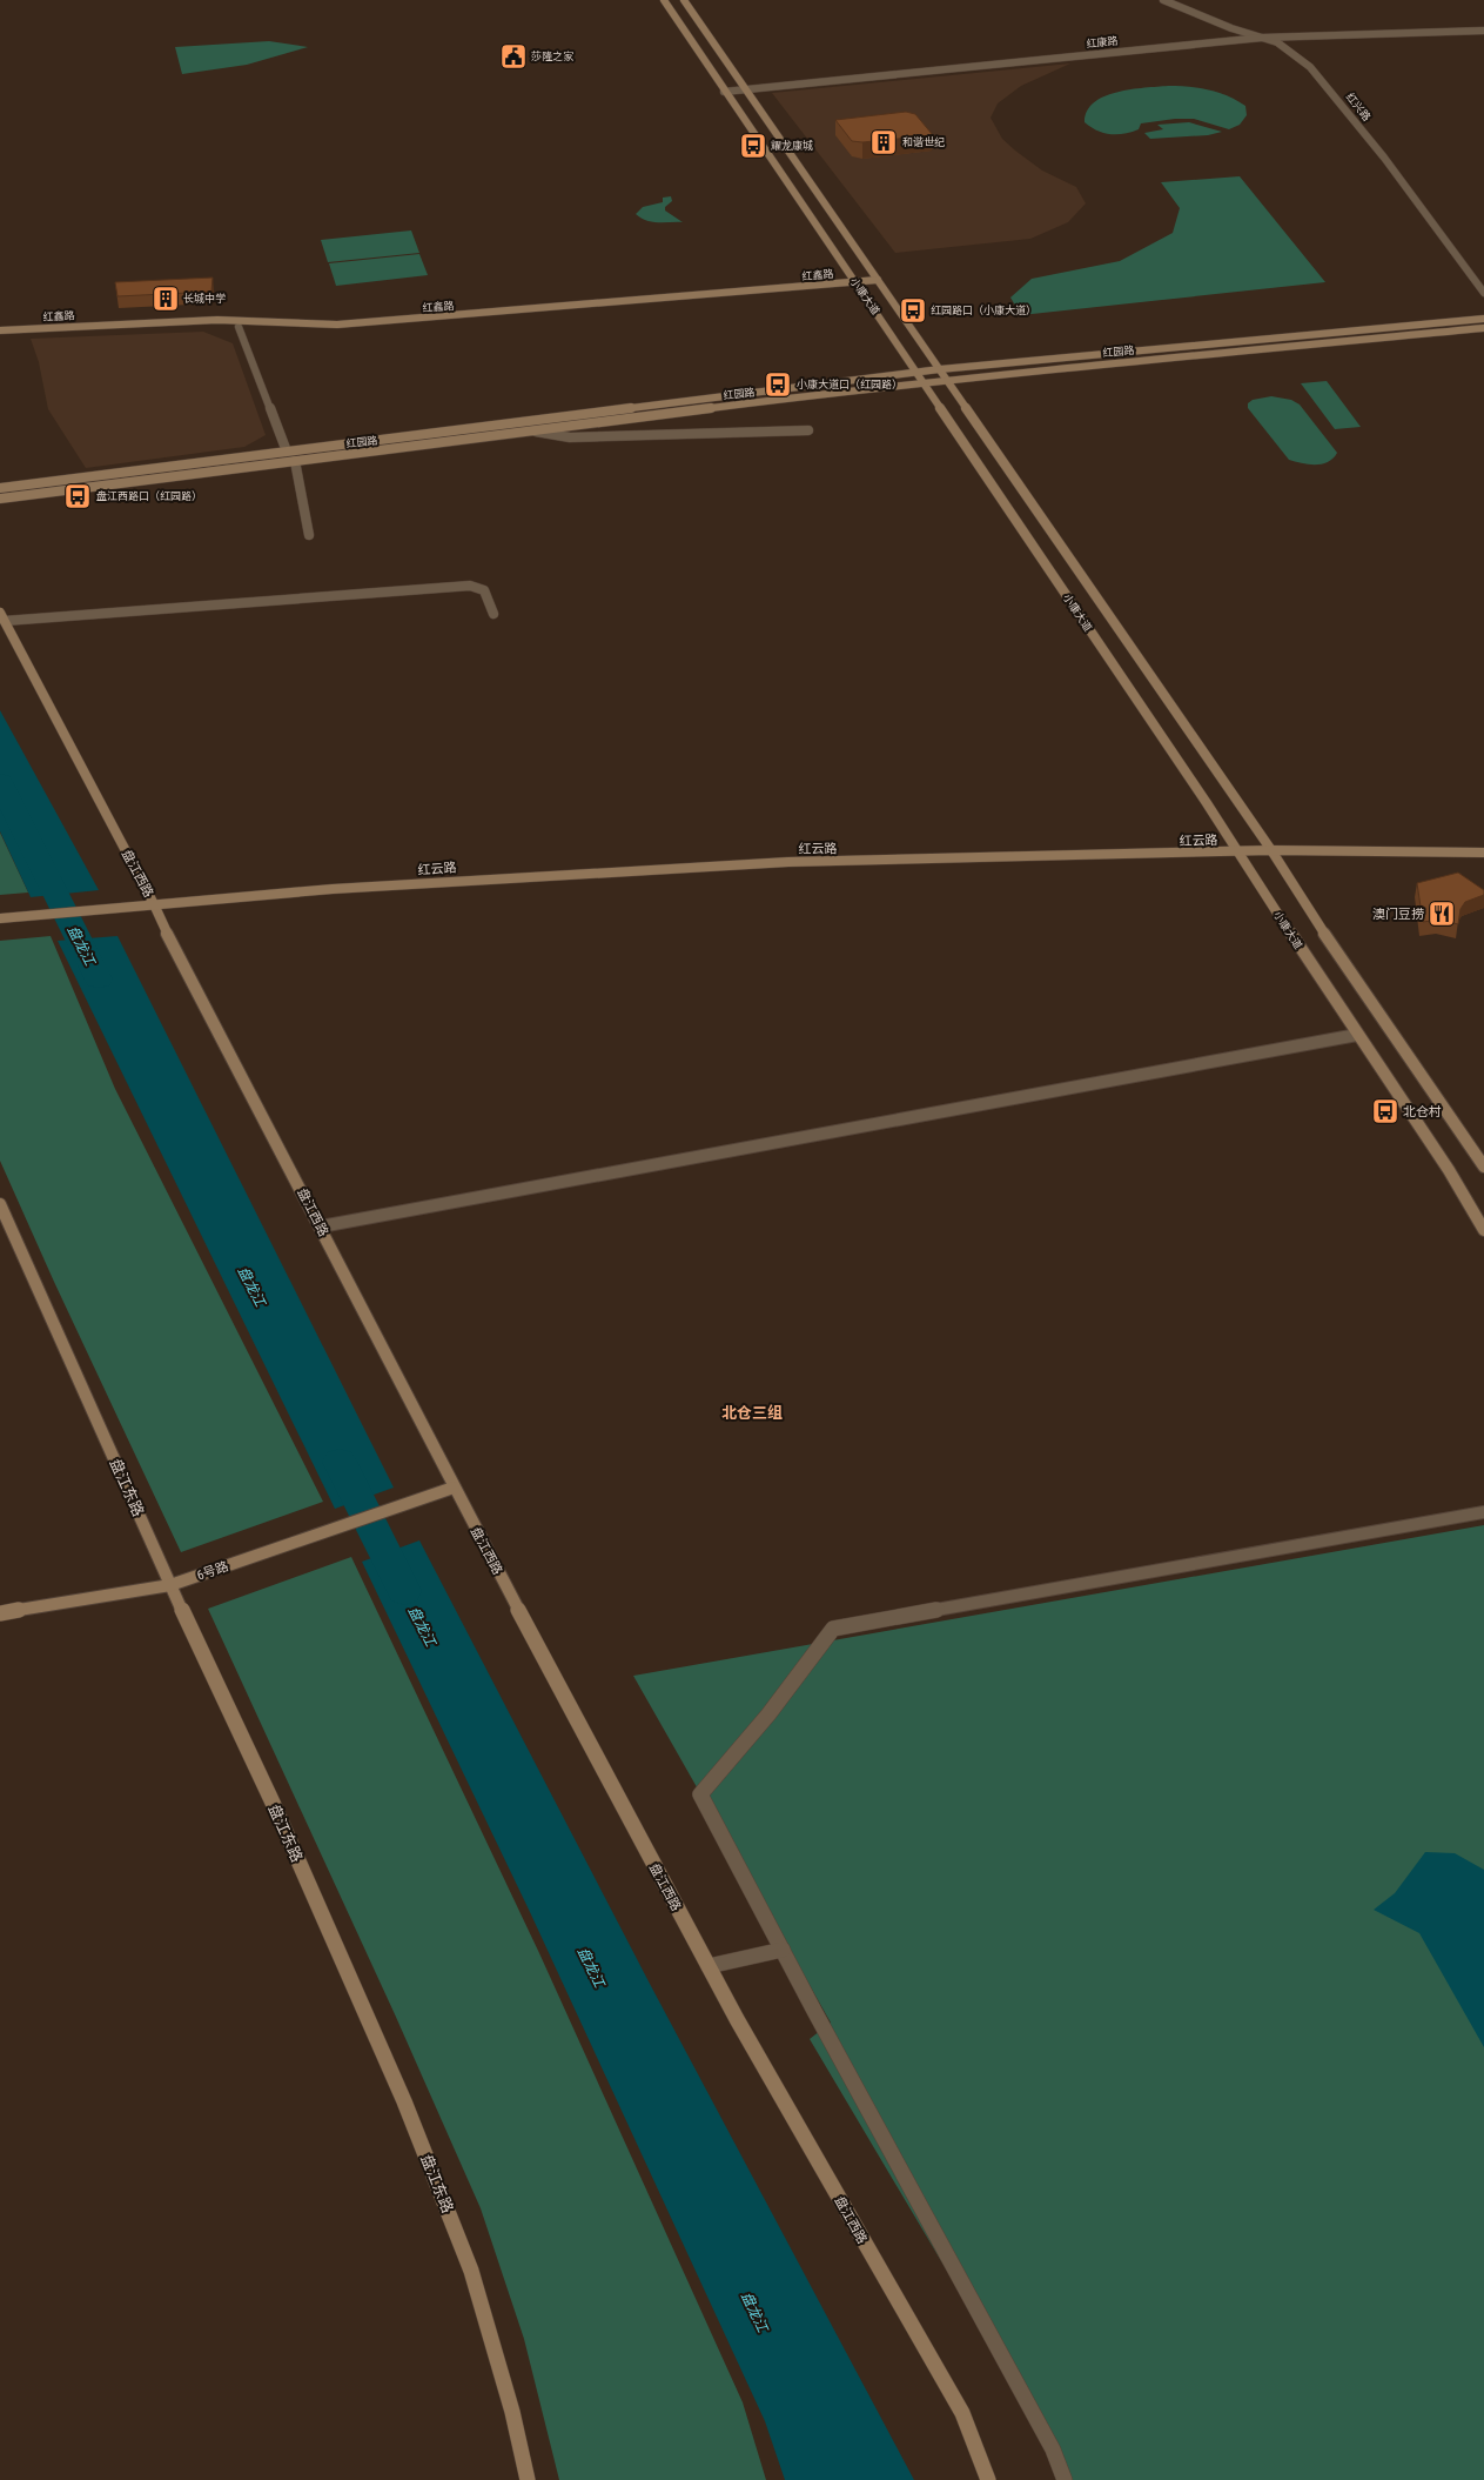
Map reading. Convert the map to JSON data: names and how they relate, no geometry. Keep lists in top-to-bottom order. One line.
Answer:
{"streets":{"main road":["红鑫路","小康大道","红园路","红云路","盘江西路","盘江东路","6号路"],"street":["红康路","红兴路"]},"crossings":[["红康路","红兴路"],["红康路","小康大道"],["红鑫路","小康大道"],["小康大道","红园路"],["小康大道","红云路"],["红云路","盘江西路"],["盘江西路","6号路"],["盘江东路","6号路"]],"districts":["北仓三组"],"water":["盘龙江"],"places":{"public building":["莎隆之家"],"building":["和谐世纪","长城中学"],"bus stop":["耀龙康城","红园路口（小康大道）","小康大道口（红园路）","盘江西路口（红园路）","北仓村"],"restaurant":["澳门豆捞"]}}
